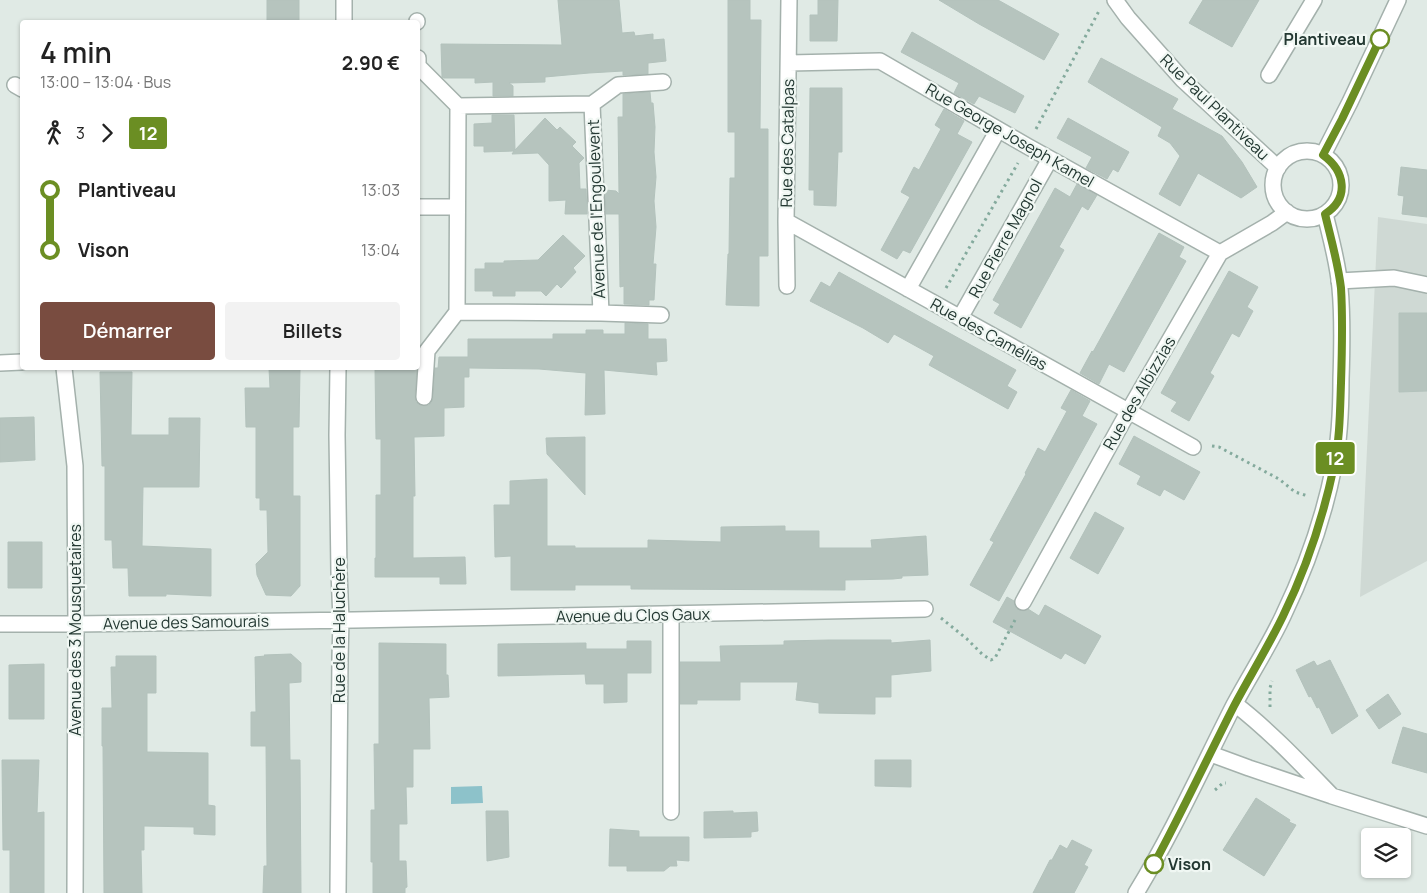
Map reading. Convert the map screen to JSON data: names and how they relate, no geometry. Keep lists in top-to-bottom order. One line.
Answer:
{"streets":{"street":["Rue Paul Plantiveau","Rue George Joseph Kamel","Rue des Catalpas","Avenue de l'Engoulevent","Rue Pierre Magnol","Rue des Camélias","Rue des Albizzias","Avenue du Clos Gaux","Avenue des Samourais","Avenue des 3 Mousquetaires","Rue de la Haluchère"]},"crossings":[["Rue Paul Plantiveau","Rue des Albizzias"],["Rue George Joseph Kamel","Rue des Catalpas"],["Rue George Joseph Kamel","Rue Pierre Magnol"],["Rue George Joseph Kamel","Rue des Albizzias"],["Rue des Catalpas","Rue des Camélias"],["Rue Pierre Magnol","Rue des Camélias"],["Rue des Camélias","Rue des Albizzias"],["Avenue du Clos Gaux","Avenue des Samourais"],["Avenue du Clos Gaux","Rue de la Haluchère"],["Avenue des Samourais","Avenue des 3 Mousquetaires"],["Avenue des Samourais","Rue de la Haluchère"]],"places":["Plantiveau","Vison"],"lines":["bus line 12"],"page":{"on_map":"12","heading":["4 min","13:00 – 13:04 · Bus","2.90 €"],"legs":["3","12"],"list":[{"name":"Plantiveau","value":"13:03"},{"name":"Vison","value":"13:04"}],"buttons":["Démarrer","Billets"]}}
